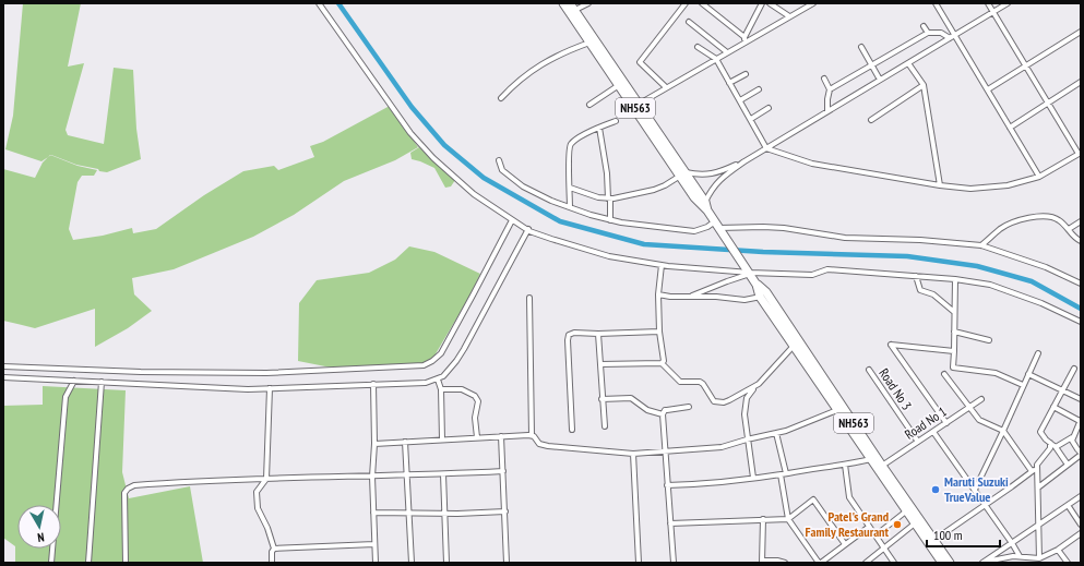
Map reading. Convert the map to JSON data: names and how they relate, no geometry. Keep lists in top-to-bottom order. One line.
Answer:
{"streets":{"highway":["NH563"],"street":["Road No 3","Road No 1"]},"crossings":[["NH563","Road No 1"],["Road No 3","Road No 1"]],"places":["Maruti Suzuki TrueValue","Patel's Grand Family Restaurant"],"scale_bar":"100 m","north":"bottom"}
